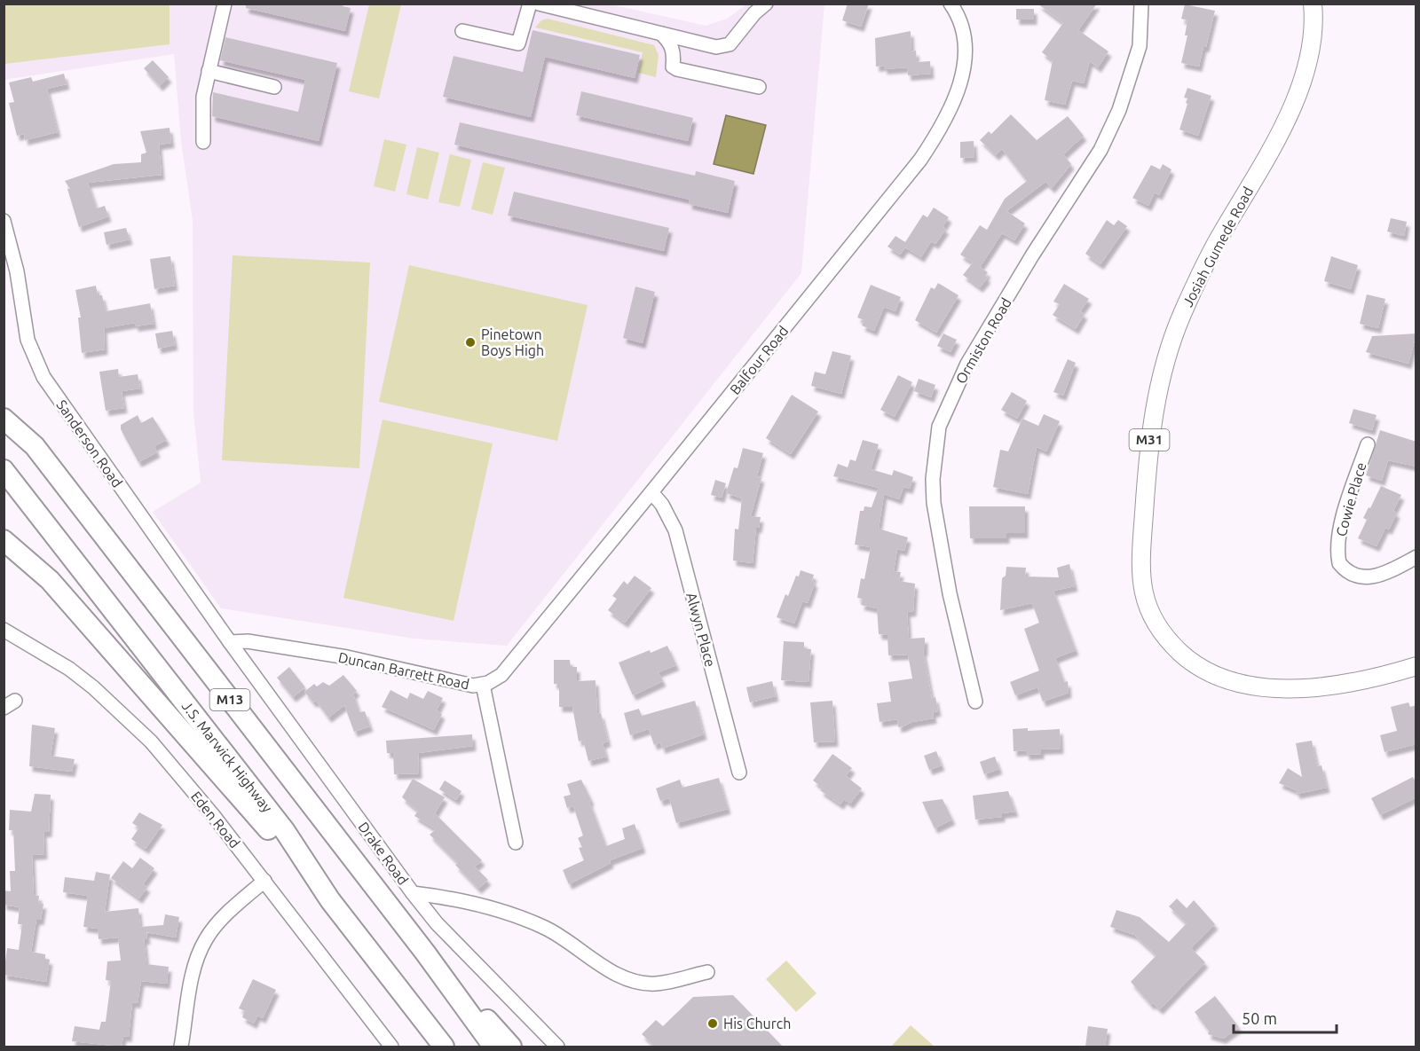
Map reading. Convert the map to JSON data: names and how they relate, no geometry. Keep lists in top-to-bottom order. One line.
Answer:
{"streets":{"highway":["M13","J.S. Marwick Highway"],"main road":["Josiah Gumede Road","M31"],"street":["Ormiston Road","Balfour Road","Sanderson Road","Cowie Place","Alwyn Place","Duncan Barrett Road","Eden Road","Drake Road"]},"crossings":[["Balfour Road","Alwyn Place"],["Balfour Road","Duncan Barrett Road"],["Sanderson Road","Duncan Barrett Road"],["Sanderson Road","Drake Road"],["Duncan Barrett Road","Drake Road"]],"places":["Pinetown Boys High","His Church"],"scale_bar":"50 m"}
